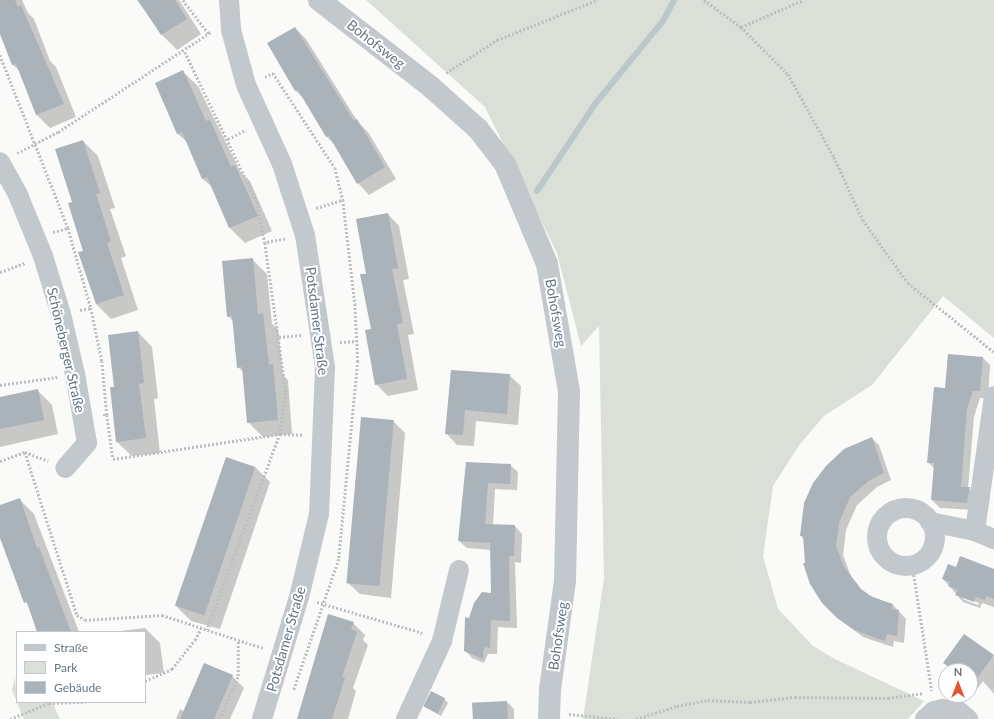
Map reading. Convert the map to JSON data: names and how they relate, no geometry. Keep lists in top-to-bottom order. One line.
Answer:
{"streets":{"street":["Bohofsweg","Potsdamer Straße","Schöneberger Straße"]},"legend":["Straße","Park","Gebäude"],"north":"top"}
